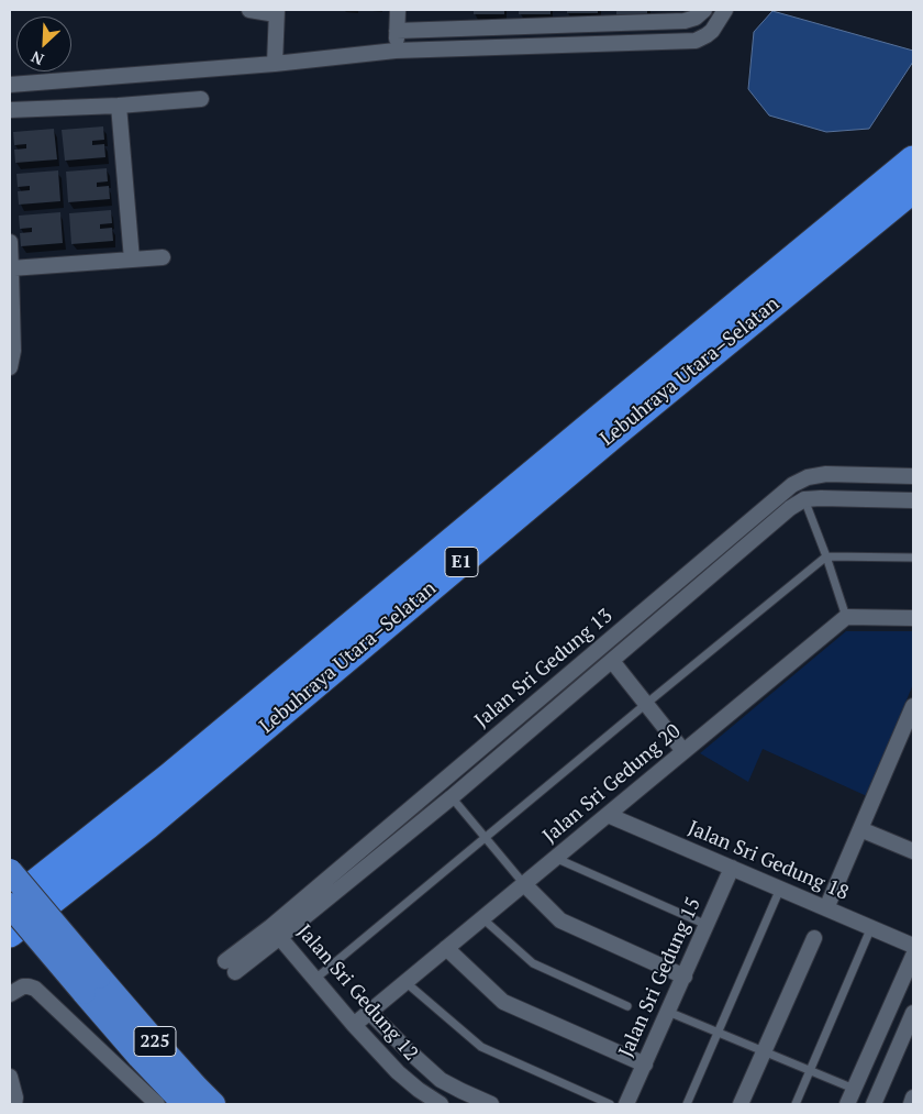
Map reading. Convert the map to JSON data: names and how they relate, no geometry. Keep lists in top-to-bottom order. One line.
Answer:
{"streets":{"highway":["Lebuhraya Utara–Selatan","E1","225"],"street":["Jalan Sri Gedung 13","Jalan Sri Gedung 20","Jalan Sri Gedung 18","Jalan Sri Gedung 15","Jalan Sri Gedung 12"]},"crossings":[["Lebuhraya Utara–Selatan","225"],["Jalan Sri Gedung 13","Jalan Sri Gedung 12"],["Jalan Sri Gedung 20","Jalan Sri Gedung 18"],["Jalan Sri Gedung 20","Jalan Sri Gedung 12"],["Jalan Sri Gedung 18","Jalan Sri Gedung 15"]],"north":"bottom left"}
